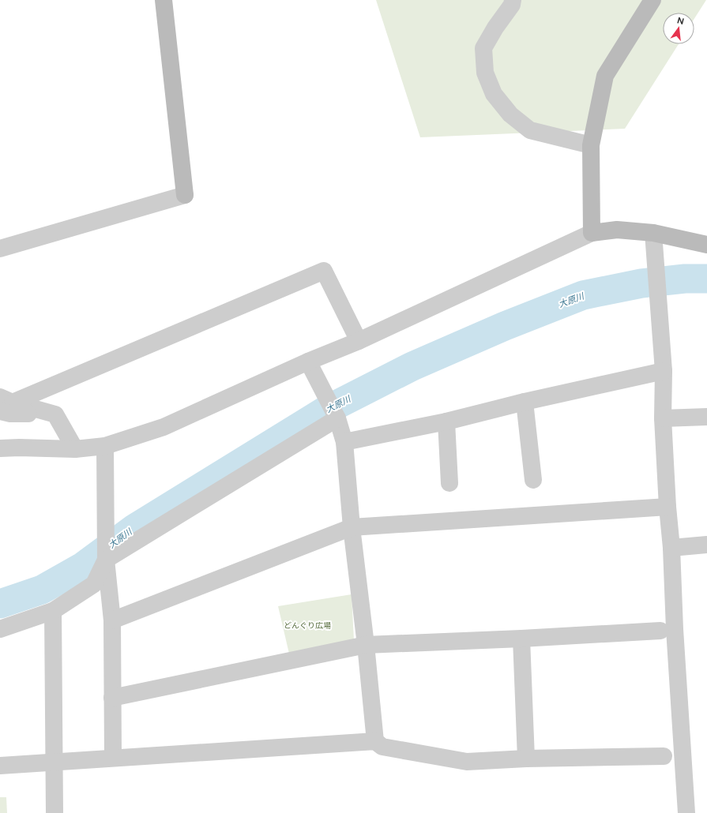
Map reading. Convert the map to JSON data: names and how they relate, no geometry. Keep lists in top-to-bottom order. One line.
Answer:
{"water":["大原川"],"parks":["どんぐり広場"],"north":"top"}
